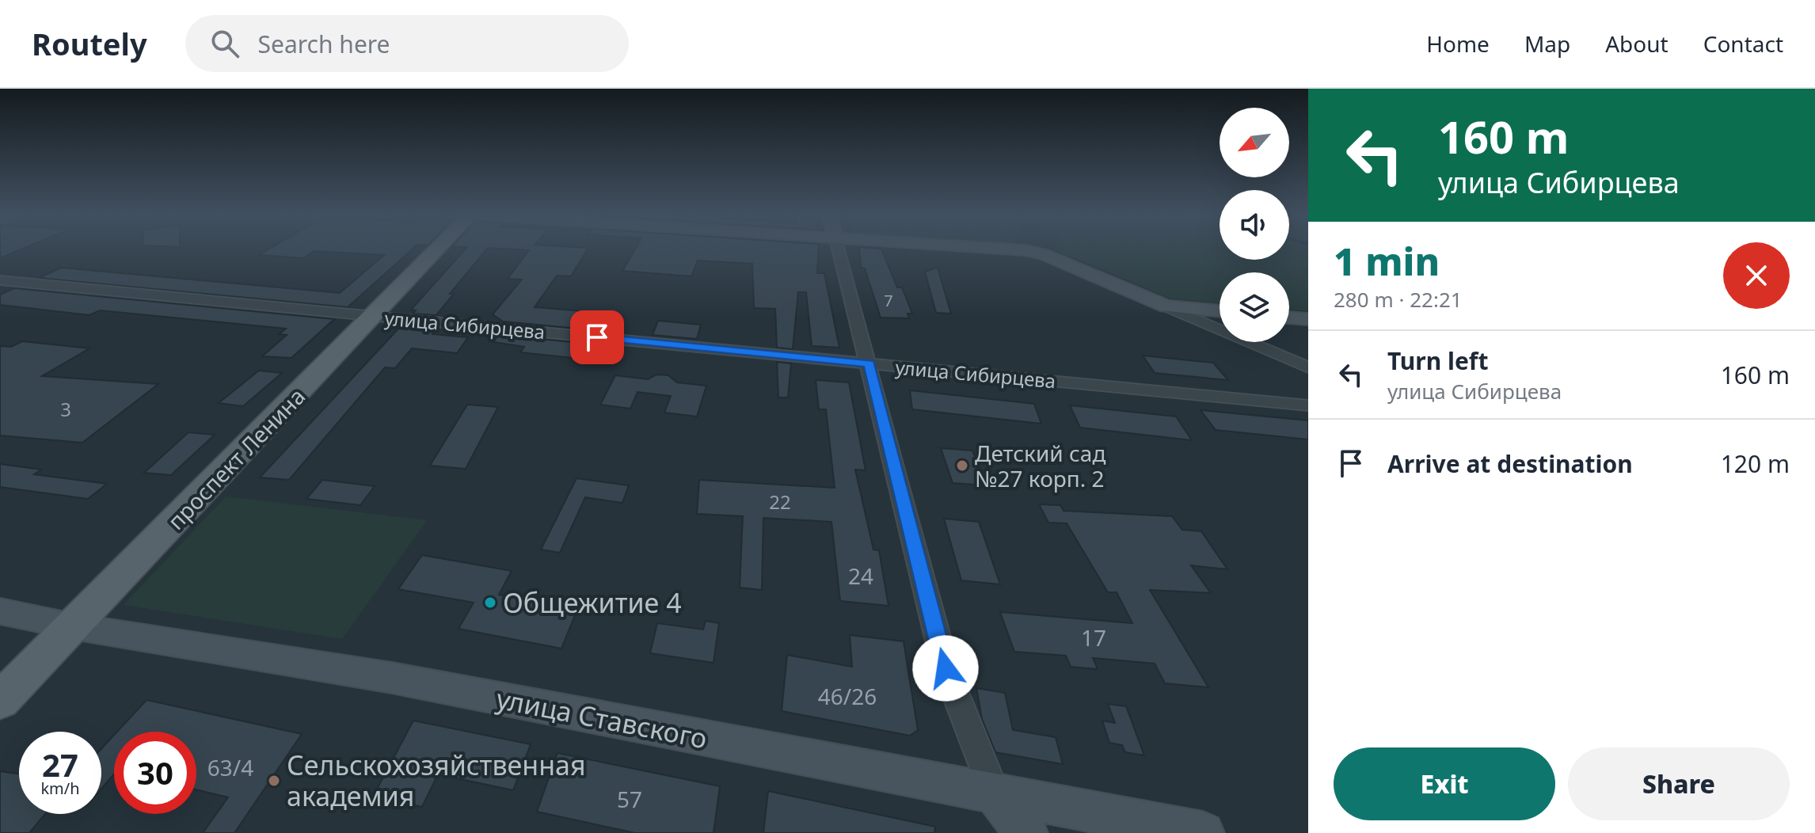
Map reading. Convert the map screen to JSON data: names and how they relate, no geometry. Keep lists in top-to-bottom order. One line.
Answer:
{"streets":{"main road":["проспект Ленина"],"street":["улица Сибирцева","улица Ставского"]},"crossings":[["улица Сибирцева","проспект Ленина"],["проспект Ленина","улица Ставского"]],"places":["Детский сад №27 корп. 2","Общежитие 4","Сельскохозяйственная академия"],"house_numbers":["7","3","22","24","17","46/26","63/4","57"],"north":"bottom left","page":{"header":"Routely","search":"Search here","nav":["Home","Map","About","Contact"],"turn":["160 m","улица Сибирцева"],"heading":["1 min","280 m · 22:21"],"list":[{"name":"Turn left","note":"улица Сибирцева","value":"160 m"},{"name":"Arrive at destination","value":"120 m"}],"speed":"27 km/h","limit":"30","buttons":["Exit","Share"]}}
